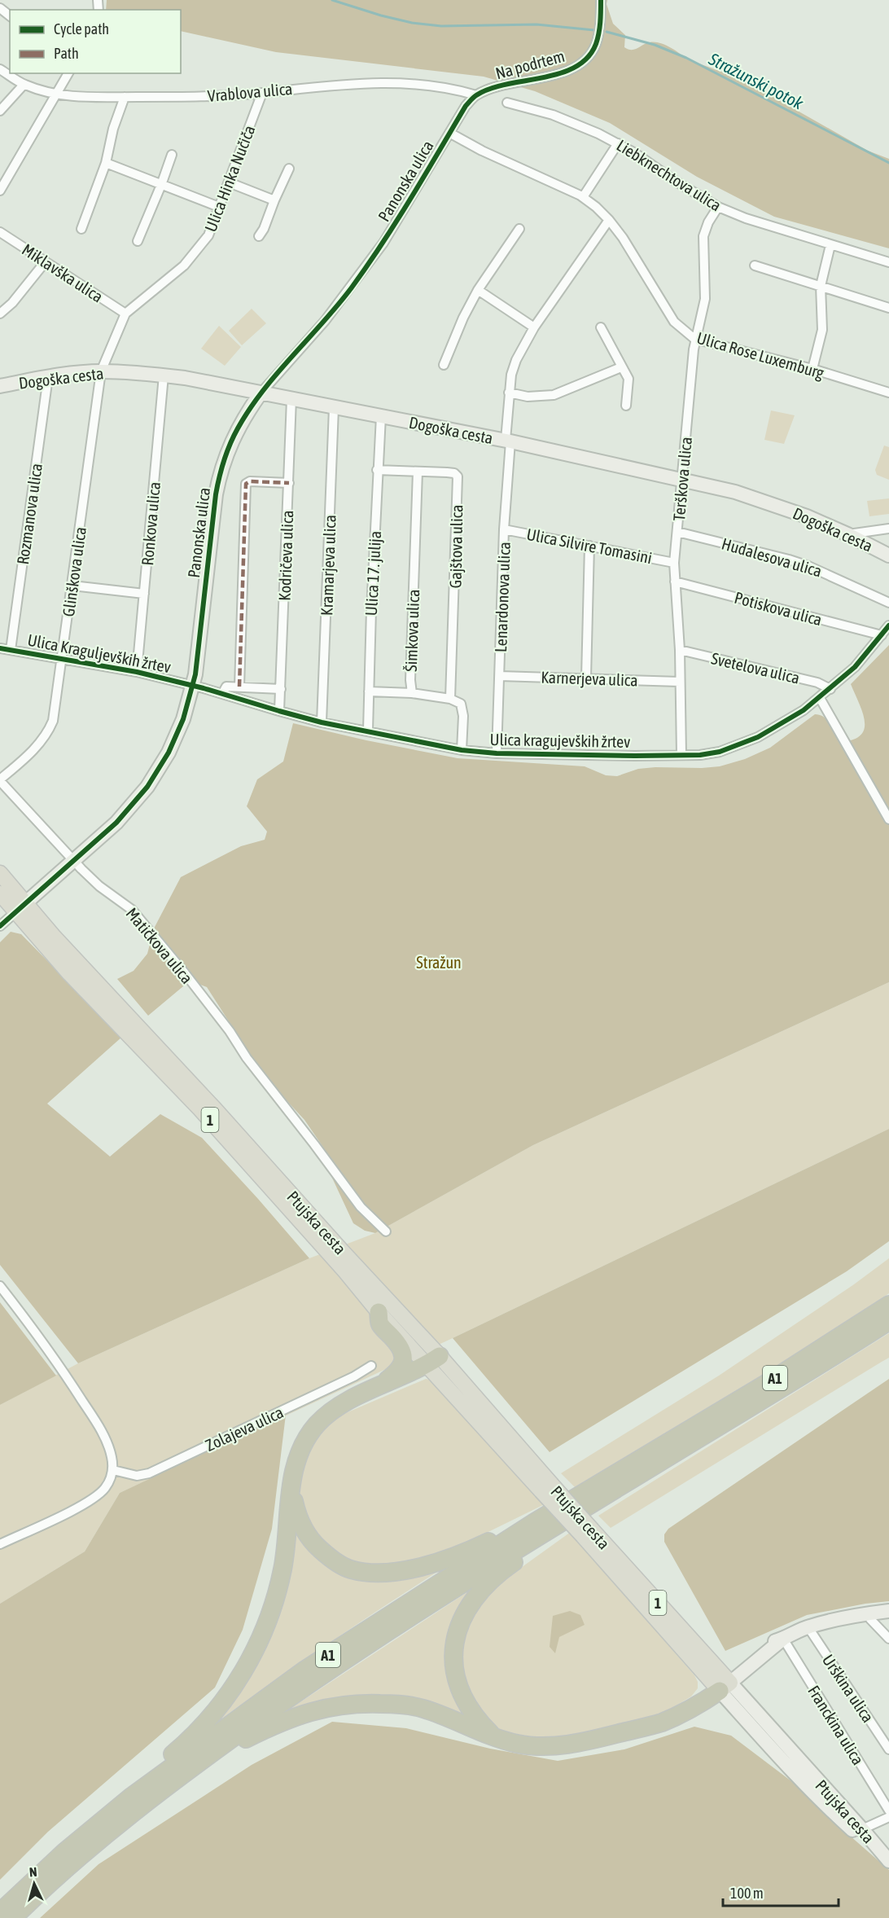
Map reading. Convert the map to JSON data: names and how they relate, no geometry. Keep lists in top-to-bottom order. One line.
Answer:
{"streets":{"highway":["A1"],"main road":["1","Ptujska cesta"],"street":["Na podrtem","Vrablova ulica","Liebknechtova ulica","Ulica Hinka Nučiča","Panonska ulica","Miklavška ulica","Ulica Rose Luxemburg","Dogoška cesta","Terškova ulica","Rozmanova ulica","Ronkova ulica","Ulica Silvire Tomasini","Gajštova ulica","Kodričeva ulica","Hudalesova ulica","Kramarjeva ulica","Glinškova ulica","Ulica 17. julija","Lenardonova ulica","Potiskova ulica","Šimkova ulica","Ulica Kraguljevških žrtev","Svetelova ulica","Karnerjeva ulica","Ulica kragujevških žrtev","Matičkova ulica","Zolajeva ulica","Urškina ulica","Franckina ulica"]},"crossings":[["Na podrtem","Vrablova ulica"],["Na podrtem","Panonska ulica"],["Vrablova ulica","Ulica Hinka Nučiča"],["Vrablova ulica","Panonska ulica"],["Liebknechtova ulica","Terškova ulica"],["Ulica Hinka Nučiča","Miklavška ulica"],["Ulica Hinka Nučiča","Dogoška cesta"],["Ulica Hinka Nučiča","Glinškova ulica"],["Panonska ulica","Ulica Rose Luxemburg"],["Panonska ulica","Dogoška cesta"],["Panonska ulica","Ulica Kraguljevških žrtev"],["Panonska ulica","Ulica kragujevških žrtev"],["Panonska ulica","Matičkova ulica"],["Panonska ulica","Ptujska cesta"],["Ulica Rose Luxemburg","Terškova ulica"],["Ulica Rose Luxemburg","Lenardonova ulica"],["Dogoška cesta","Terškova ulica"],["Dogoška cesta","Rozmanova ulica"],["Dogoška cesta","Ronkova ulica"],["Dogoška cesta","Kodričeva ulica"],["Dogoška cesta","Kramarjeva ulica"],["Dogoška cesta","Glinškova ulica"],["Dogoška cesta","Ulica 17. julija"],["Dogoška cesta","Lenardonova ulica"],["Terškova ulica","Ulica Silvire Tomasini"],["Terškova ulica","Hudalesova ulica"],["Terškova ulica","Potiskova ulica"],["Terškova ulica","Svetelova ulica"],["Terškova ulica","Karnerjeva ulica"],["Terškova ulica","Ulica kragujevških žrtev"],["Rozmanova ulica","Ulica Kraguljevških žrtev"],["Ronkova ulica","Ulica Kraguljevških žrtev"],["Ulica Silvire Tomasini","Lenardonova ulica"],["Gajštova ulica","Ulica 17. julija"],["Gajštova ulica","Šimkova ulica"],["Kodričeva ulica","Ulica kragujevških žrtev"],["Kramarjeva ulica","Ulica kragujevških žrtev"],["Glinškova ulica","Ulica Kraguljevških žrtev"],["Glinškova ulica","Matičkova ulica"],["Ulica 17. julija","Ulica kragujevških žrtev"],["Lenardonova ulica","Karnerjeva ulica"],["Lenardonova ulica","Ulica kragujevških žrtev"],["Potiskova ulica","Ulica kragujevških žrtev"],["Ulica Kraguljevških žrtev","Ulica kragujevških žrtev"],["Svetelova ulica","Ulica kragujevških žrtev"]],"water":["Stražunski potok"],"parks":["Stražun"],"legend":["Cycle path","Path"],"scale_bar":"100 m","north":"top"}
